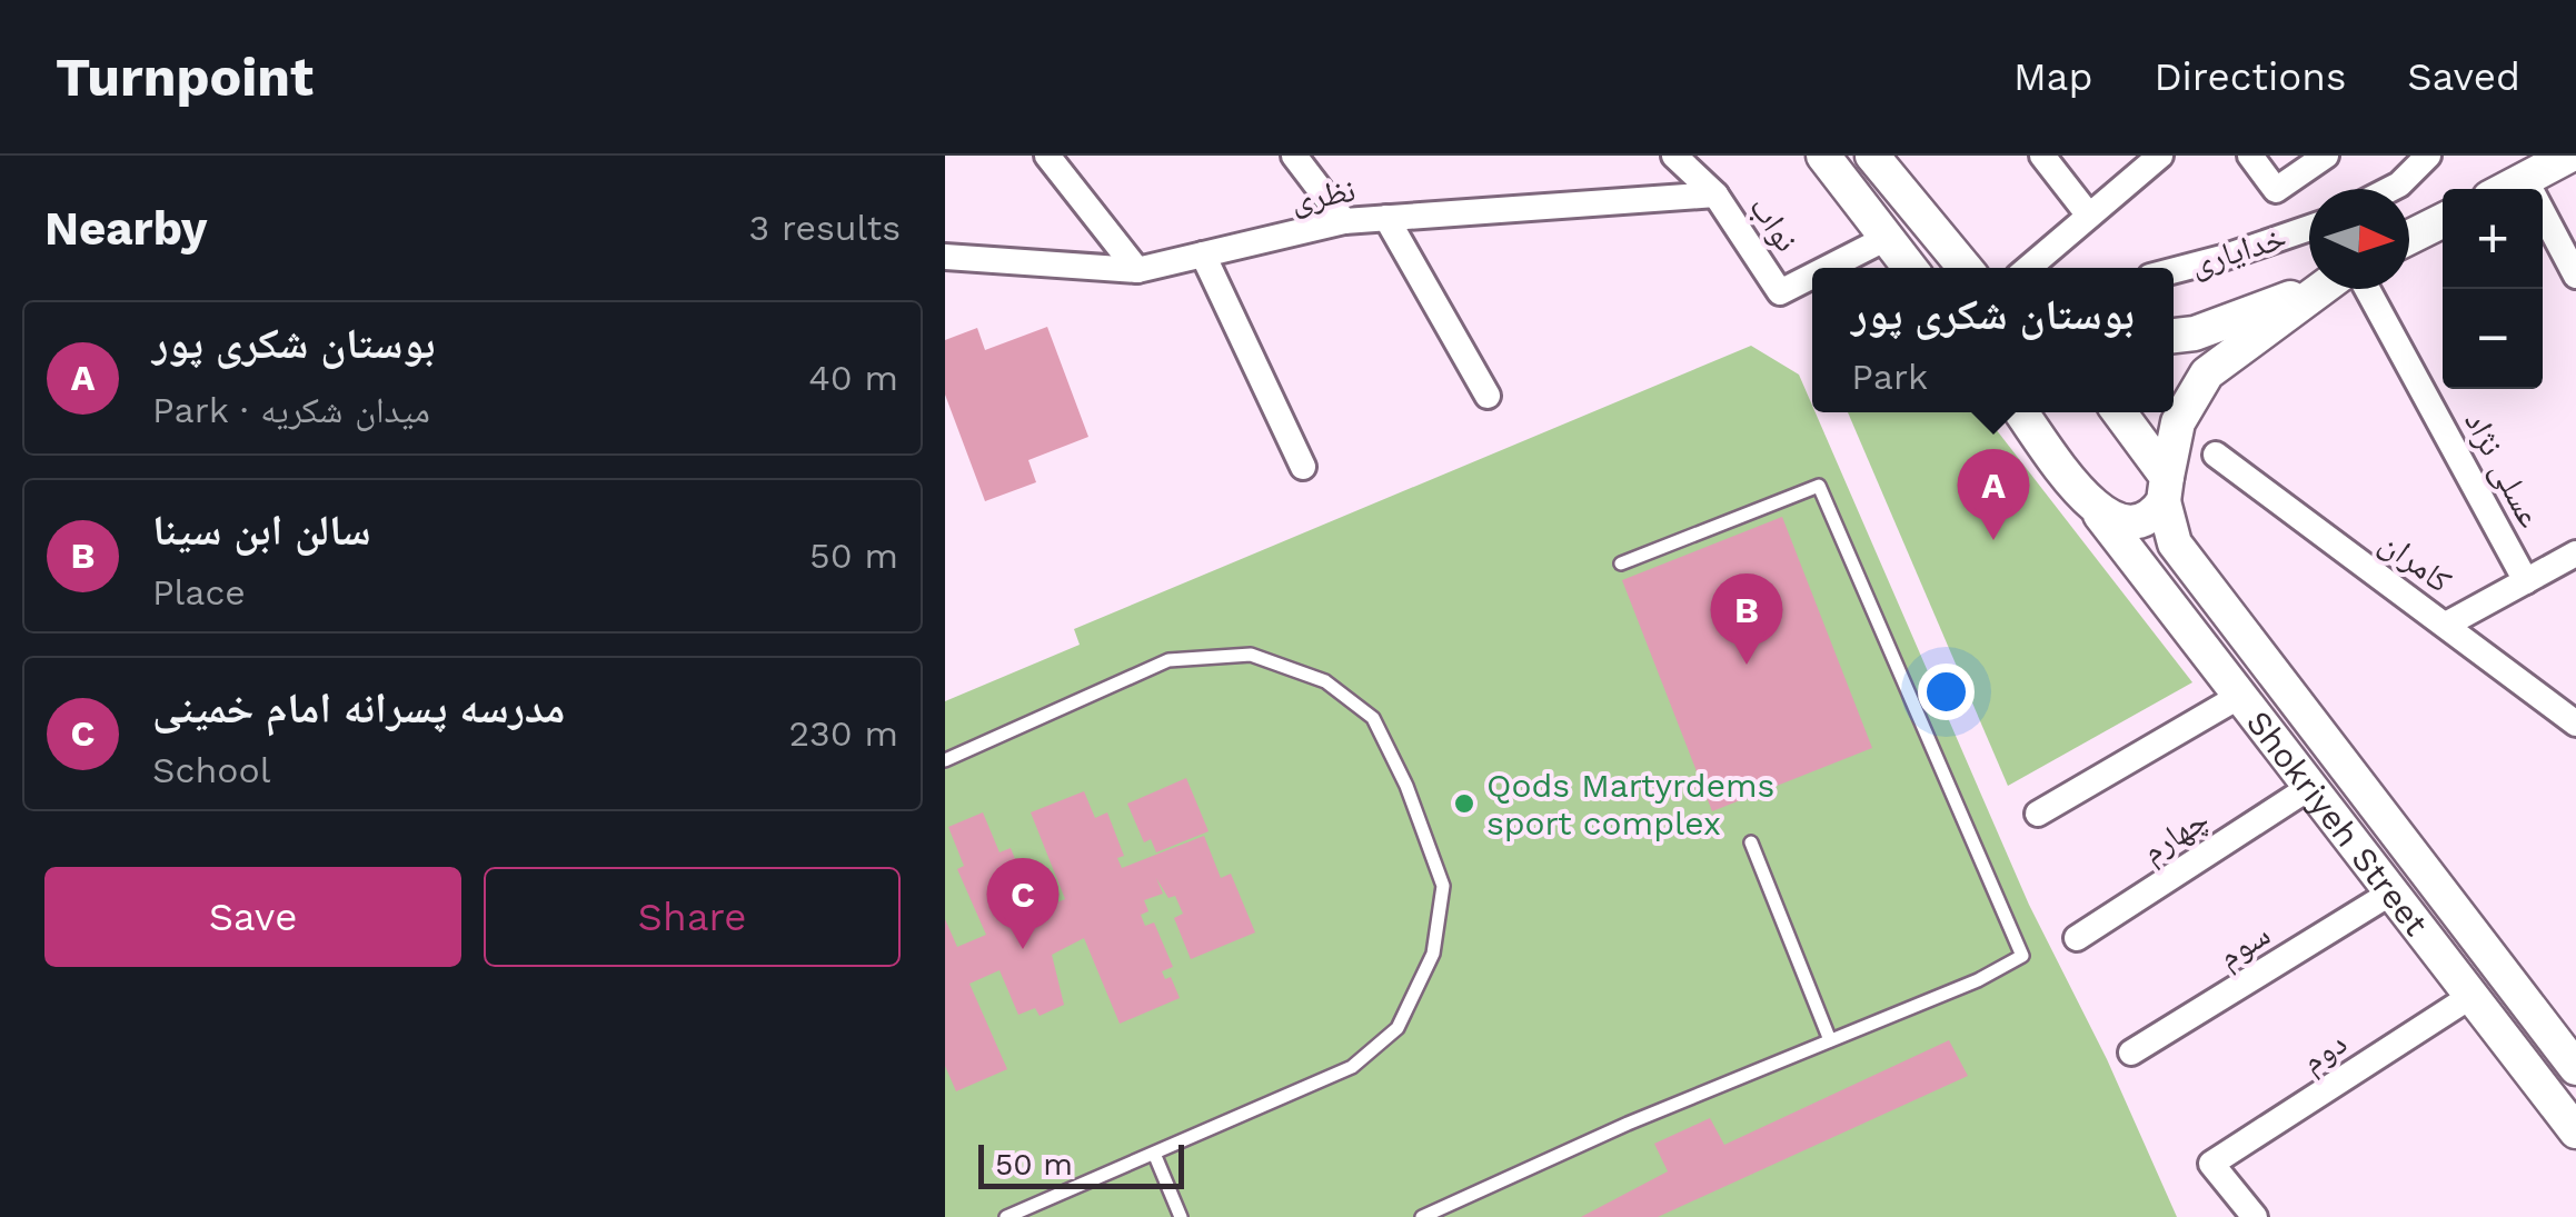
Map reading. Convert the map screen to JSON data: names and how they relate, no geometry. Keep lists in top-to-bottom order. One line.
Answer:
{"streets":{"main road":["خدایاری","Shokriyeh Street"],"street":["نظری","نواب","عسلی نژاد","کامران","چهارم","سوم","دوم"]},"crossings":[["نظری","نواب"],["خدایاری","Shokriyeh Street"],["Shokriyeh Street","چهارم"],["Shokriyeh Street","سوم"],["Shokriyeh Street","دوم"]],"places":["Qods Martyrdems sport complex"],"scale_bar":"50 m","north":"right","page":{"header":"Turnpoint","nav":["Map","Directions","Saved"],"heading":["Nearby","3 results"],"map_buttons":["+","−"],"popup":["بوستان شکری پور","Park"],"list":[{"mark":"A","name":"بوستان شکری پور","note":"Park · میدان شکریه","value":"40 m"},{"mark":"B","name":"سالن ابن سینا","note":"Place","value":"50 m"},{"mark":"C","name":"مدرسه پسرانه امام خمینی","note":"School","value":"230 m"}],"pins":["A","B","C"],"buttons":["Save","Share"],"scale":"50 m"}}
